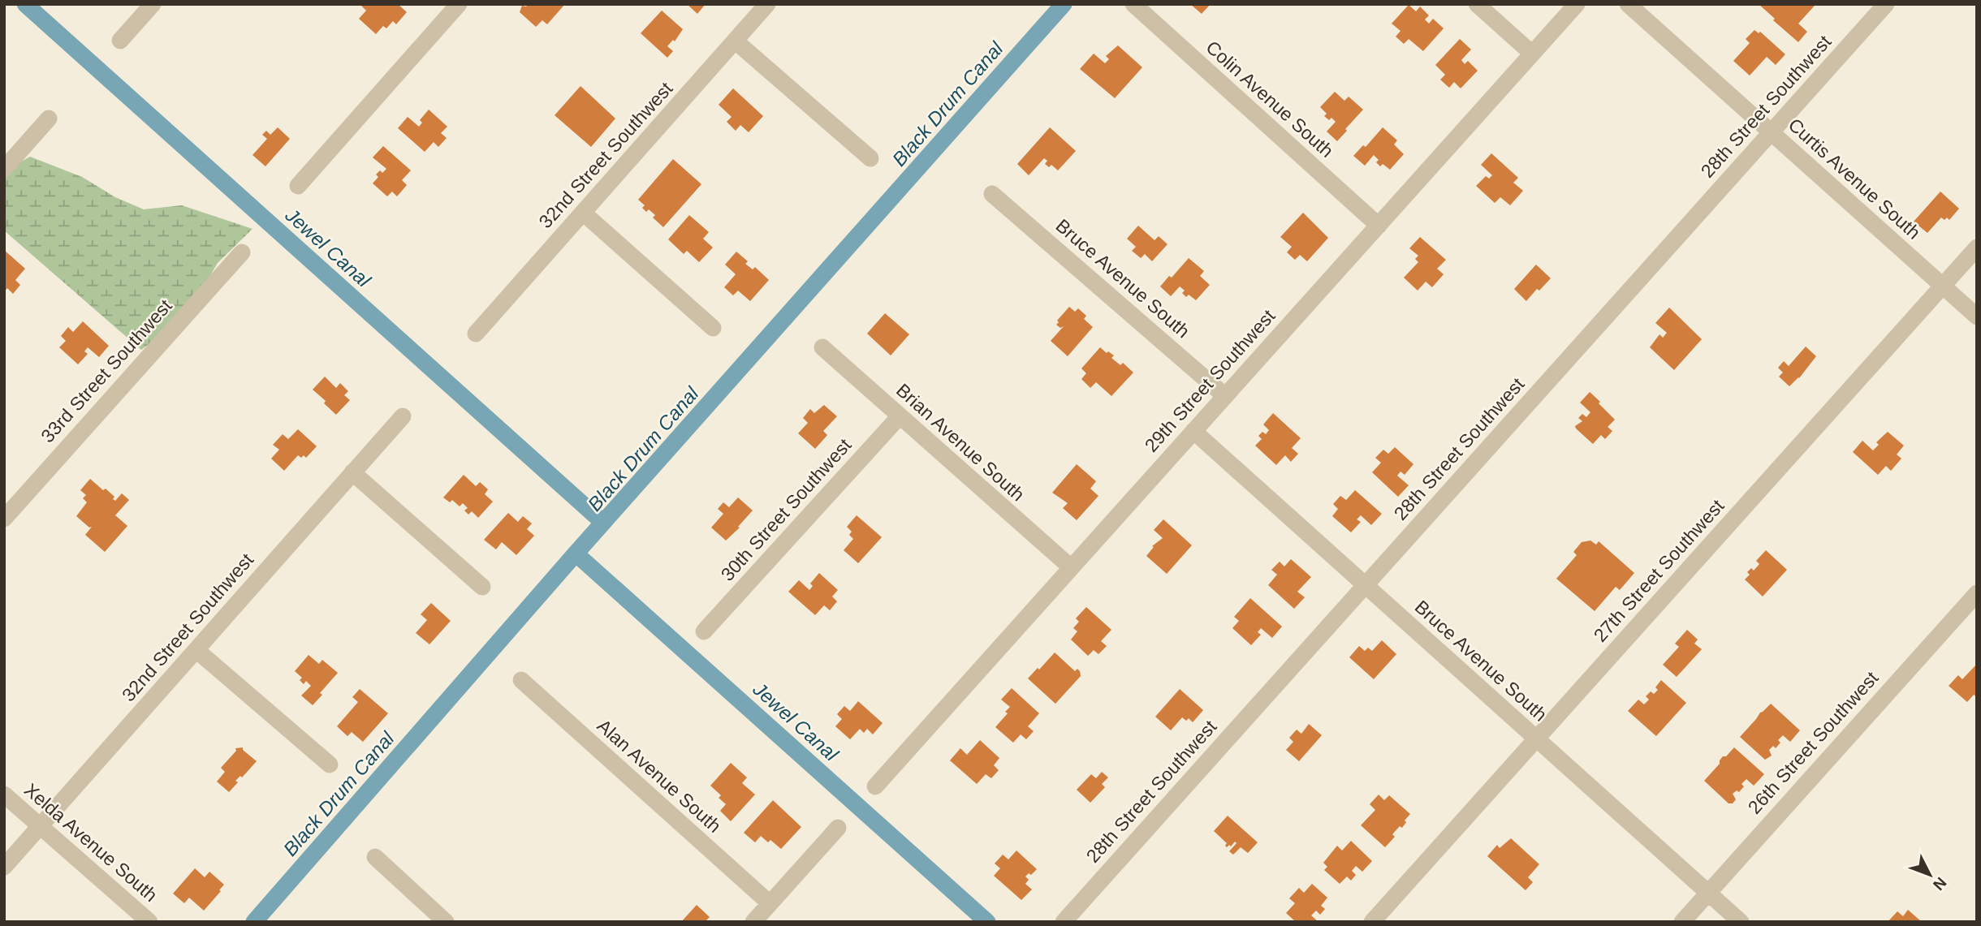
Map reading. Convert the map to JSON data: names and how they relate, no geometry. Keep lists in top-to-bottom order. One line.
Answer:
{"streets":{"street":["Colin Avenue South","28th Street Southwest","32nd Street Southwest","Curtis Avenue South","Bruce Avenue South","33rd Street Southwest","29th Street Southwest","Brian Avenue South","30th Street Southwest","27th Street Southwest","26th Street Southwest","Alan Avenue South","Xelda Avenue South"]},"crossings":[["Colin Avenue South","29th Street Southwest"],["28th Street Southwest","Curtis Avenue South"],["28th Street Southwest","Bruce Avenue South"],["32nd Street Southwest","Xelda Avenue South"],["Curtis Avenue South","27th Street Southwest"],["Bruce Avenue South","29th Street Southwest"],["Bruce Avenue South","27th Street Southwest"],["Bruce Avenue South","26th Street Southwest"],["29th Street Southwest","Brian Avenue South"],["Brian Avenue South","30th Street Southwest"]],"water":["Black Drum Canal","Jewel Canal"],"north":"bottom right"}
